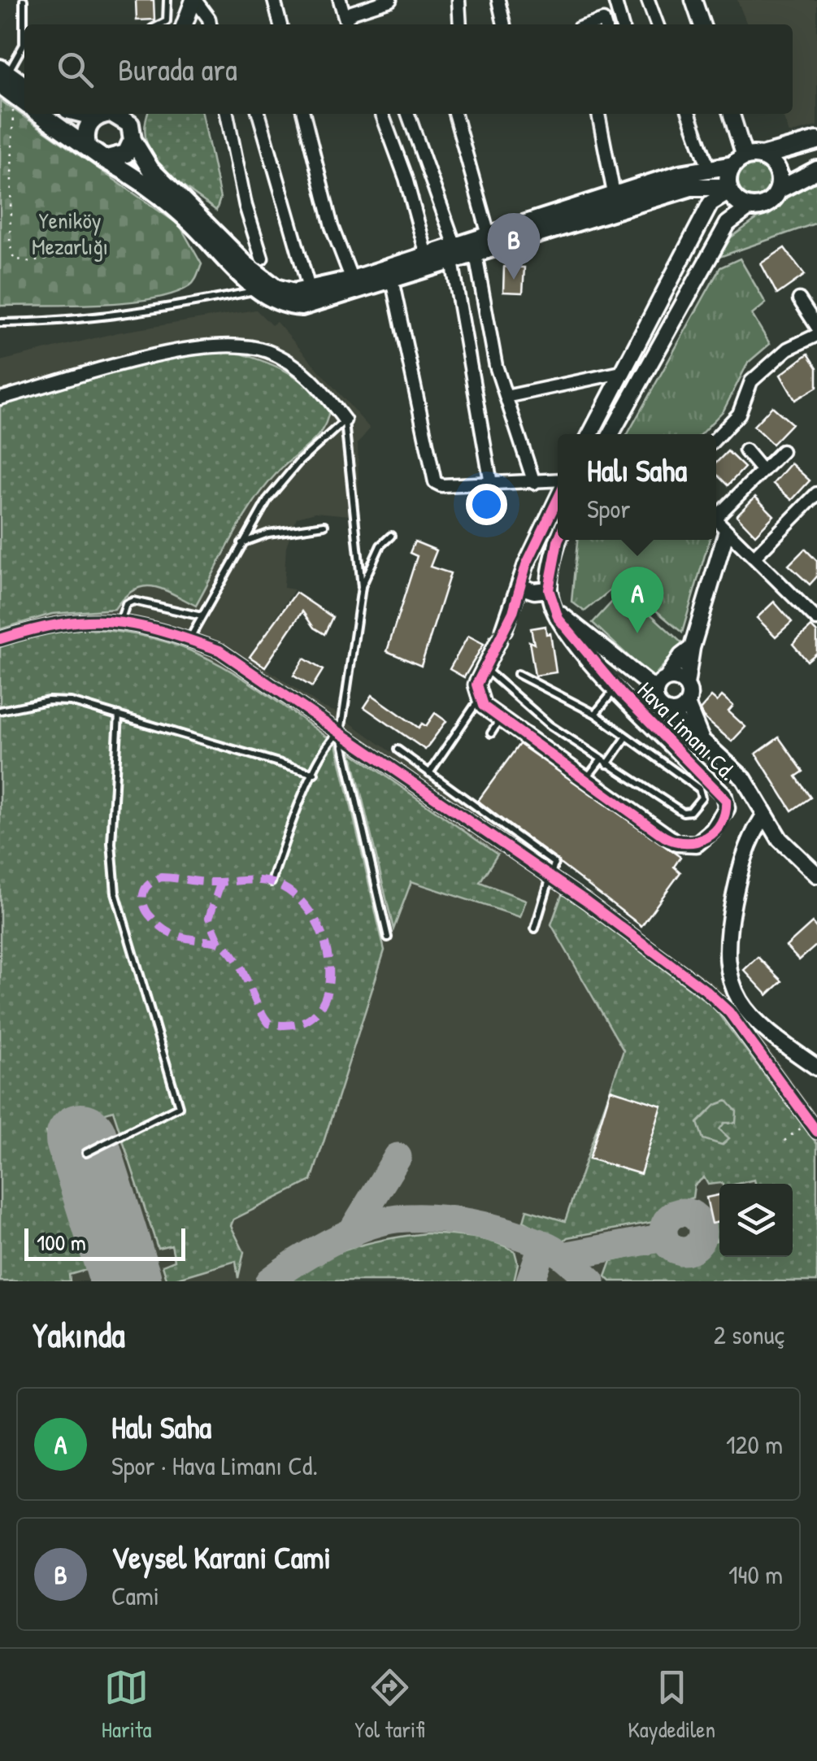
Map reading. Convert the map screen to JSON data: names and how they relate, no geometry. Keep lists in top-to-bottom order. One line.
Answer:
{"streets":{"street":["Hava Limanı Cd."]},"parks":["Yeniköy Mezarlığı"],"scale_bar":"100 m","page":{"search":"Burada ara","pins":["B","A"],"popup":["Halı Saha","Spor"],"scale":"100 m","heading":["Yakında","2 sonuç"],"list":[{"mark":"A","name":"Halı Saha","note":"Spor · Hava Limanı Cd.","value":"120 m"},{"mark":"B","name":"Veysel Karani Cami","note":"Cami","value":"140 m"}],"nav":["Harita","Yol tarifi","Kaydedilen"]}}
